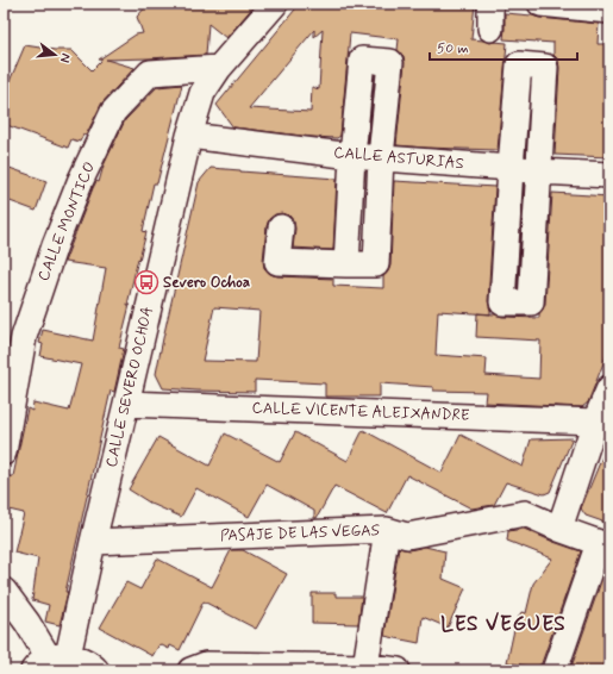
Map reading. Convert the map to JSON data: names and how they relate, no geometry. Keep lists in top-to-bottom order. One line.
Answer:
{"streets":{"street":["CALLE ASTURIAS","CALLE MONTICO","CALLE SEVERO OCHOA","CALLE VICENTE ALEIXANDRE","PASAJE DE LAS VEGAS"]},"crossings":[["CALLE ASTURIAS","CALLE SEVERO OCHOA"],["CALLE MONTICO","CALLE SEVERO OCHOA"],["CALLE SEVERO OCHOA","CALLE VICENTE ALEIXANDRE"],["CALLE SEVERO OCHOA","PASAJE DE LAS VEGAS"]],"districts":["LES VEGUES"],"places":{"bus stop":["Severo Ochoa"]},"scale_bar":"50 m","north":"right"}
